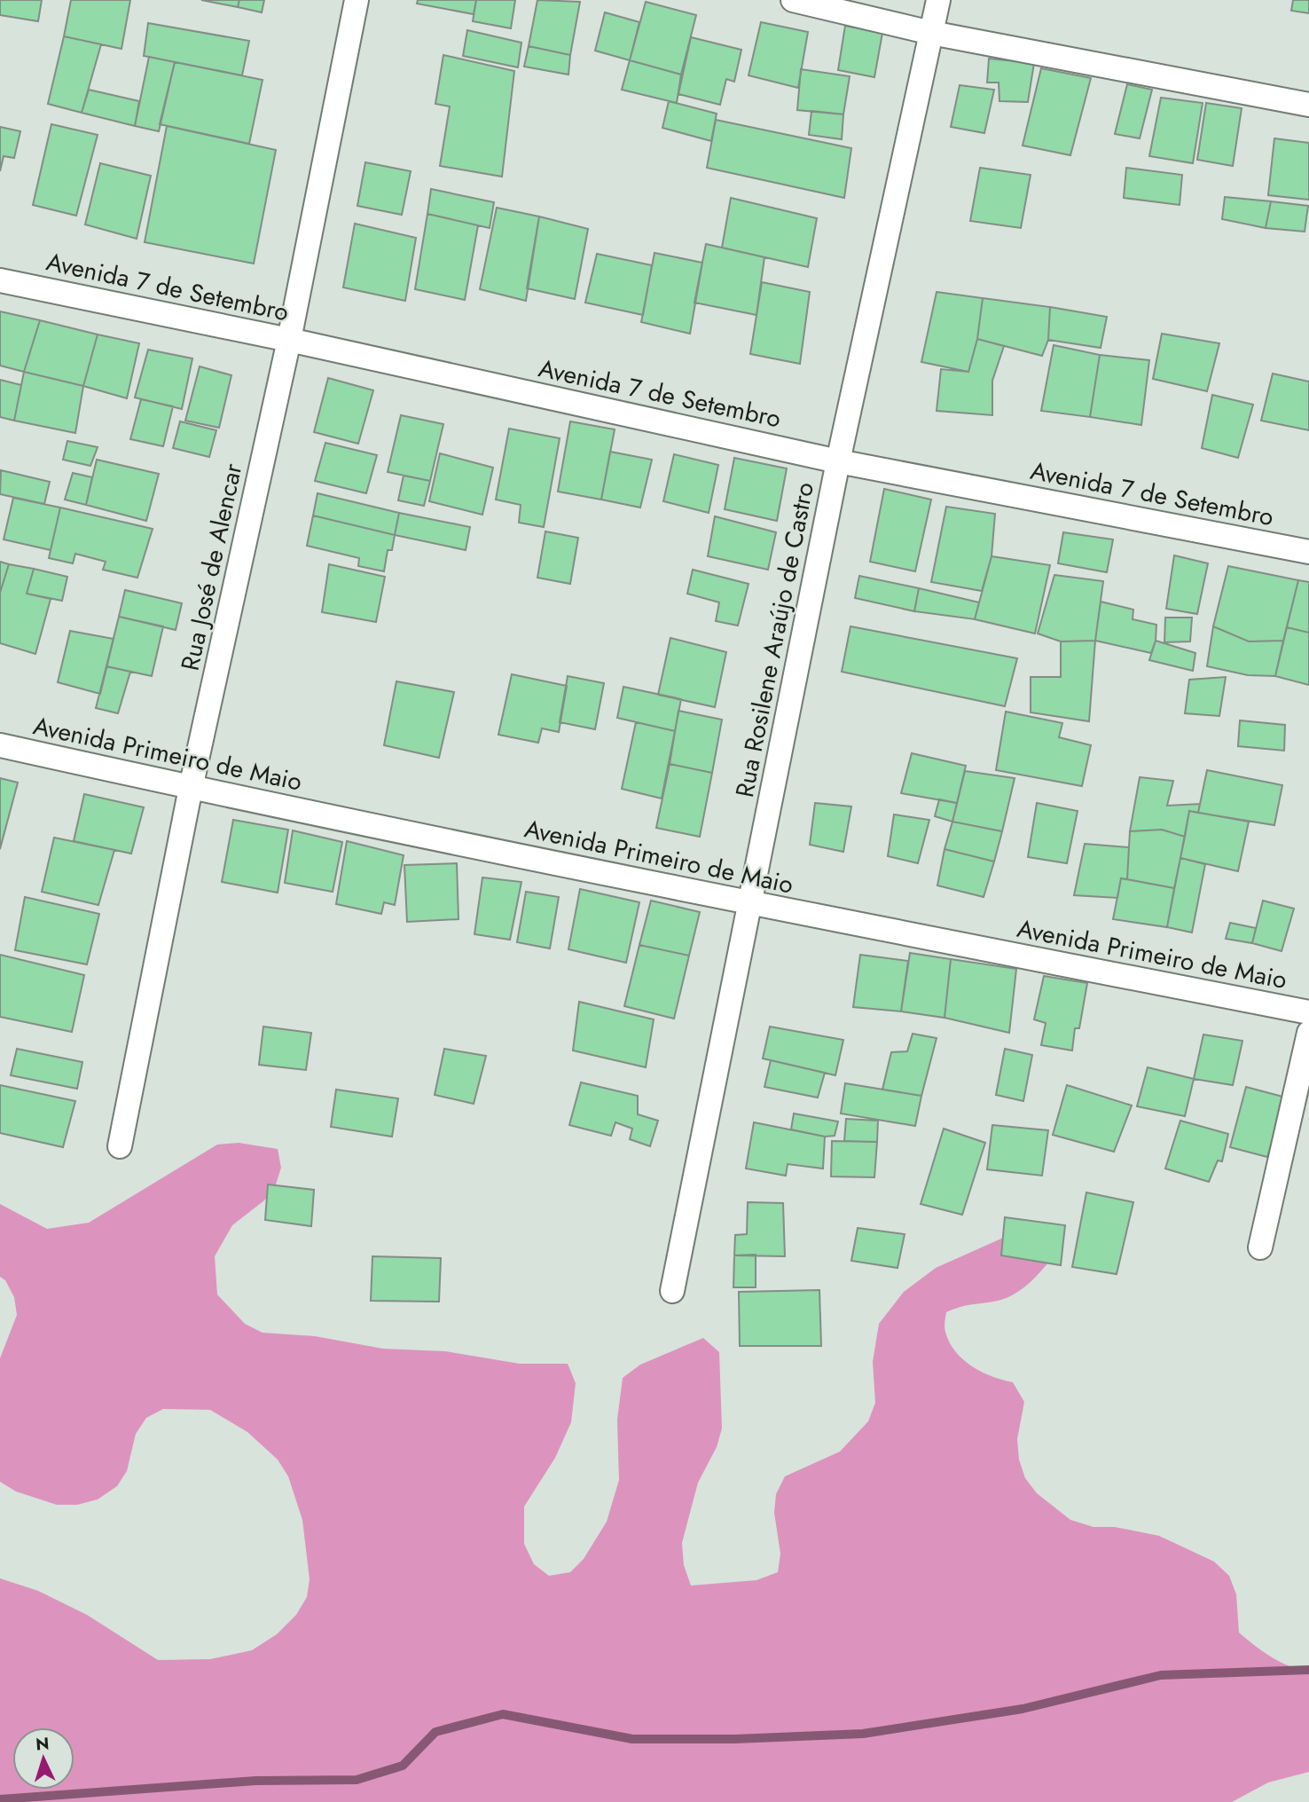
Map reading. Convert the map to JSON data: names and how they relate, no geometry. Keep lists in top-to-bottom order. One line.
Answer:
{"streets":{"street":["Avenida 7 de Setembro","Rua José de Alencar","Rua Rosilene Araújo de Castro","Avenida Primeiro de Maio"]},"crossings":[["Avenida 7 de Setembro","Rua José de Alencar"],["Avenida 7 de Setembro","Rua Rosilene Araújo de Castro"],["Rua José de Alencar","Avenida Primeiro de Maio"],["Rua Rosilene Araújo de Castro","Avenida Primeiro de Maio"]],"north":"top"}
